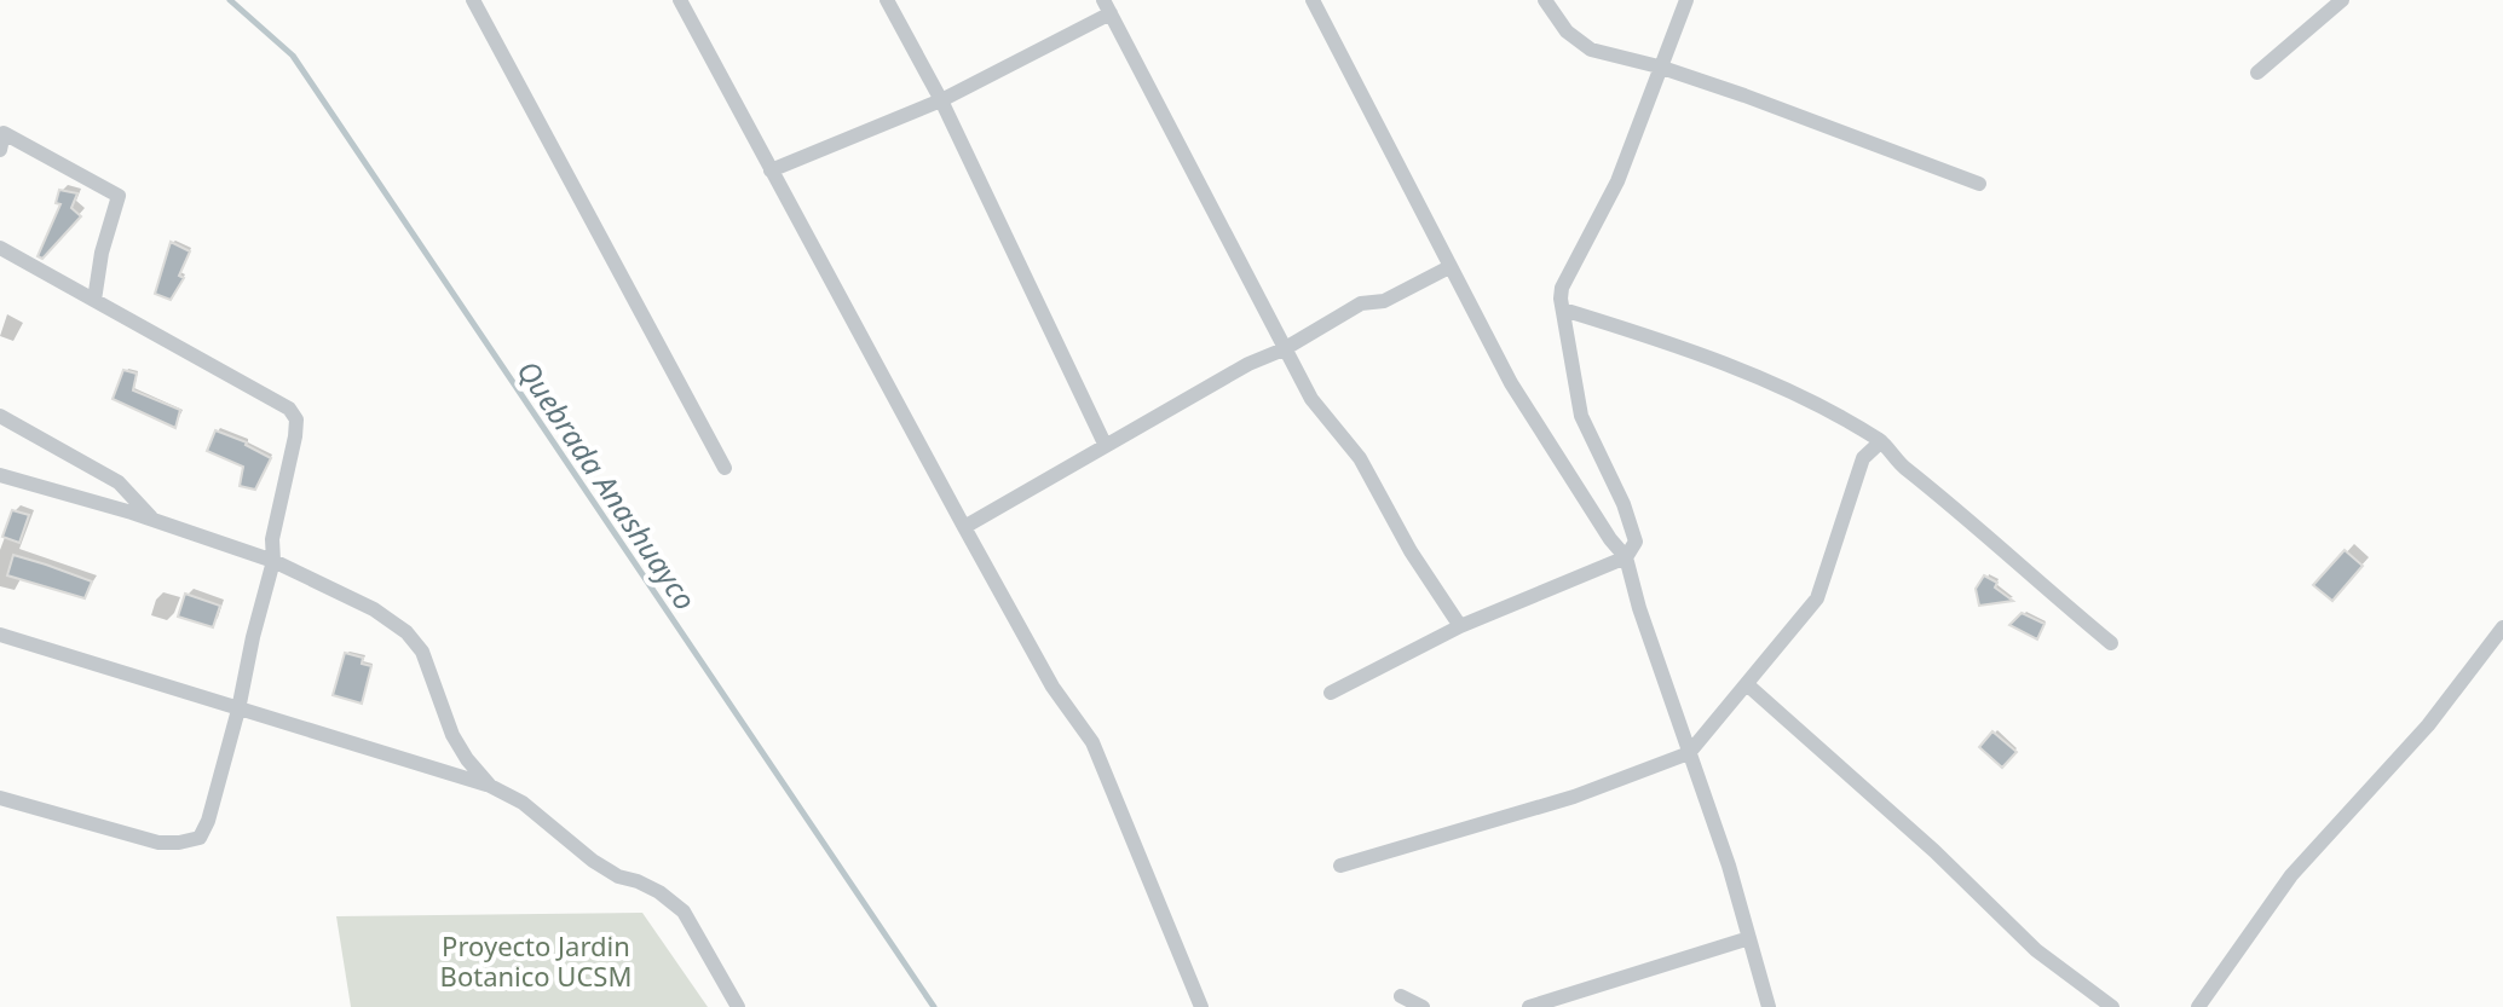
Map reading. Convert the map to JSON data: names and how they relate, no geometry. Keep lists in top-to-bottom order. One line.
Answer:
{"water":["Quebrada Anashuayco"],"parks":["Proyecto Jardin Botanico UCSM"]}
